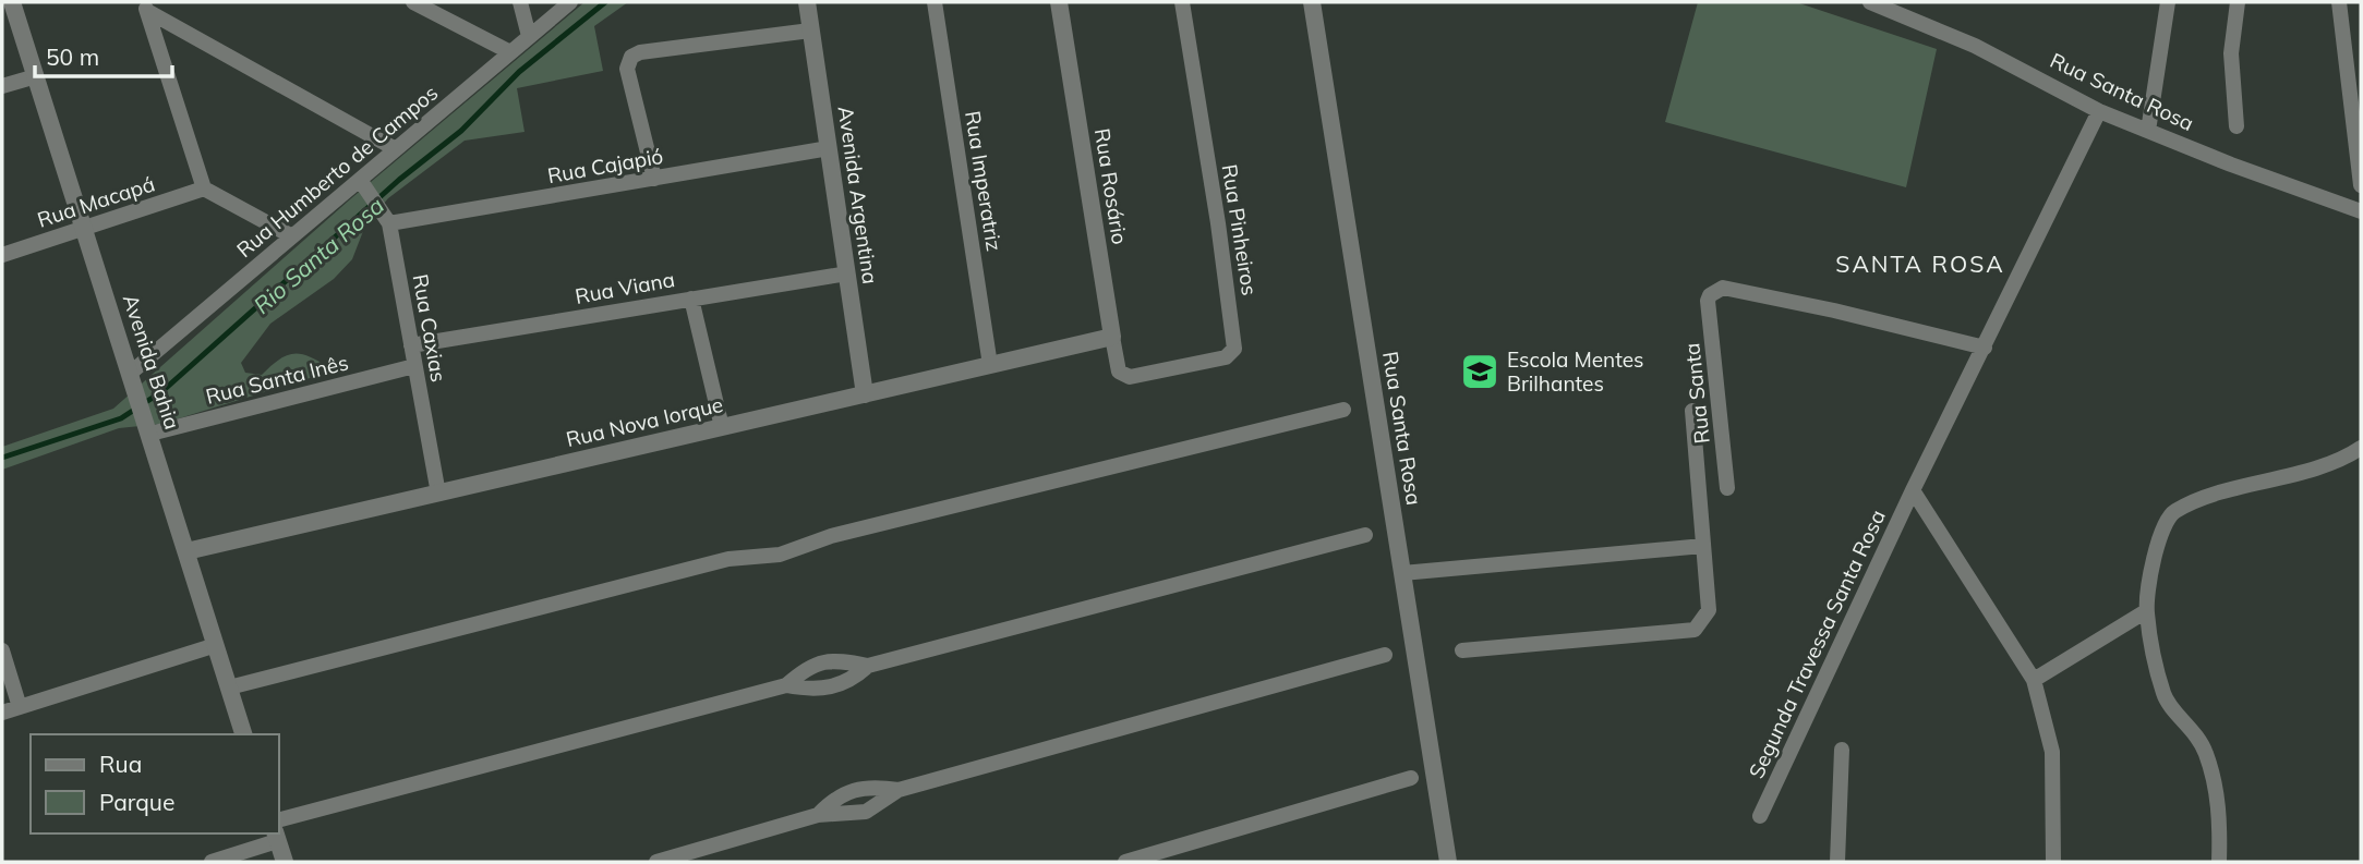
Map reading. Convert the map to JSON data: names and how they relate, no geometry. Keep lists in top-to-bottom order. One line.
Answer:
{"streets":{"street":["Rua Santa Rosa","Rua Cajapió","Rua Humberto de Campos","Rua Imperatriz","Rua Rosário","Avenida Argentina","Rua Macapá","Rua Pinheiros","Rua Viana","Rua Caxias","Avenida Bahia","Rua Santa Inês","Rua Santa","Rua Nova Iorque","Segunda Travessa Santa Rosa"]},"crossings":[["Rua Santa Rosa","Segunda Travessa Santa Rosa"],["Rua Cajapió","Avenida Argentina"],["Rua Cajapió","Rua Caxias"],["Rua Humberto de Campos","Rua Caxias"],["Rua Humberto de Campos","Avenida Bahia"],["Rua Imperatriz","Rua Nova Iorque"],["Rua Rosário","Rua Pinheiros"],["Rua Rosário","Rua Nova Iorque"],["Avenida Argentina","Rua Viana"],["Avenida Argentina","Rua Nova Iorque"],["Rua Macapá","Avenida Bahia"],["Rua Viana","Rua Caxias"],["Rua Caxias","Rua Santa Inês"],["Rua Caxias","Rua Nova Iorque"],["Avenida Bahia","Rua Santa Inês"],["Avenida Bahia","Rua Nova Iorque"],["Rua Santa","Segunda Travessa Santa Rosa"]],"districts":["SANTA ROSA"],"water":["Rio Santa Rosa"],"places":{"school or university":["Escola Mentes Brilhantes"]},"legend":["Rua","Parque"],"scale_bar":"50 m"}
